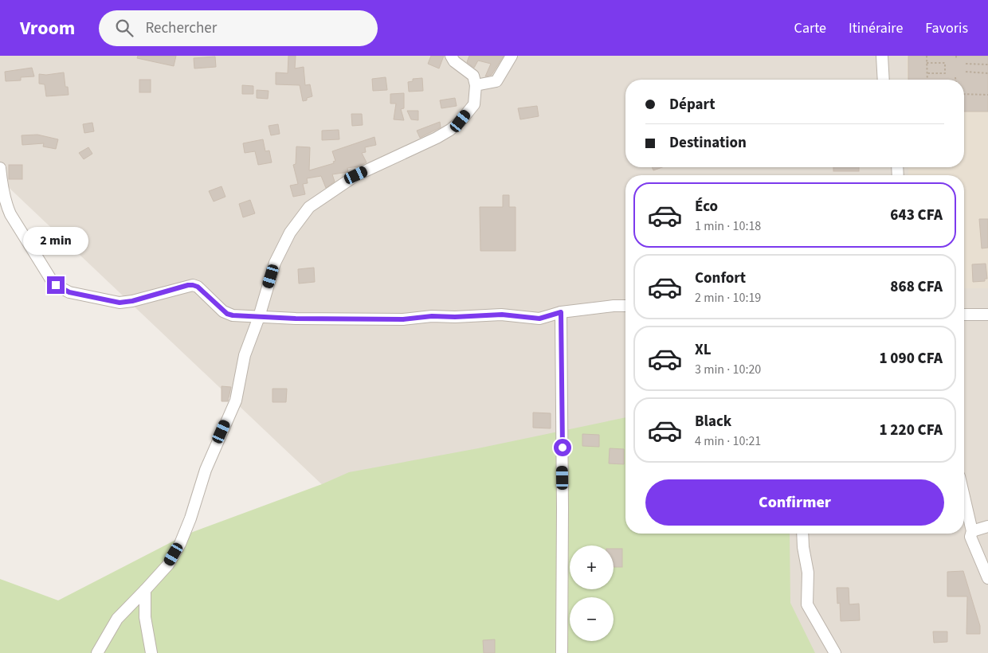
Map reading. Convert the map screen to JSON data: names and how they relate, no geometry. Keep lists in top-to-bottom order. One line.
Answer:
{"page":{"header":"Vroom","search":"Rechercher","nav":["Carte","Itinéraire","Favoris"],"banner":["Départ","Destination"],"list":[{"name":"Éco","note":"1 min · 10:18","value":"643 CFA"},{"name":"Confort","note":"2 min · 10:19","value":"868 CFA"},{"name":"XL","note":"3 min · 10:20","value":"1 090 CFA"},{"name":"Black","note":"4 min · 10:21","value":"1 220 CFA"}],"bubble":"2 min","buttons":"Confirmer","map_buttons":["+","−"]}}
